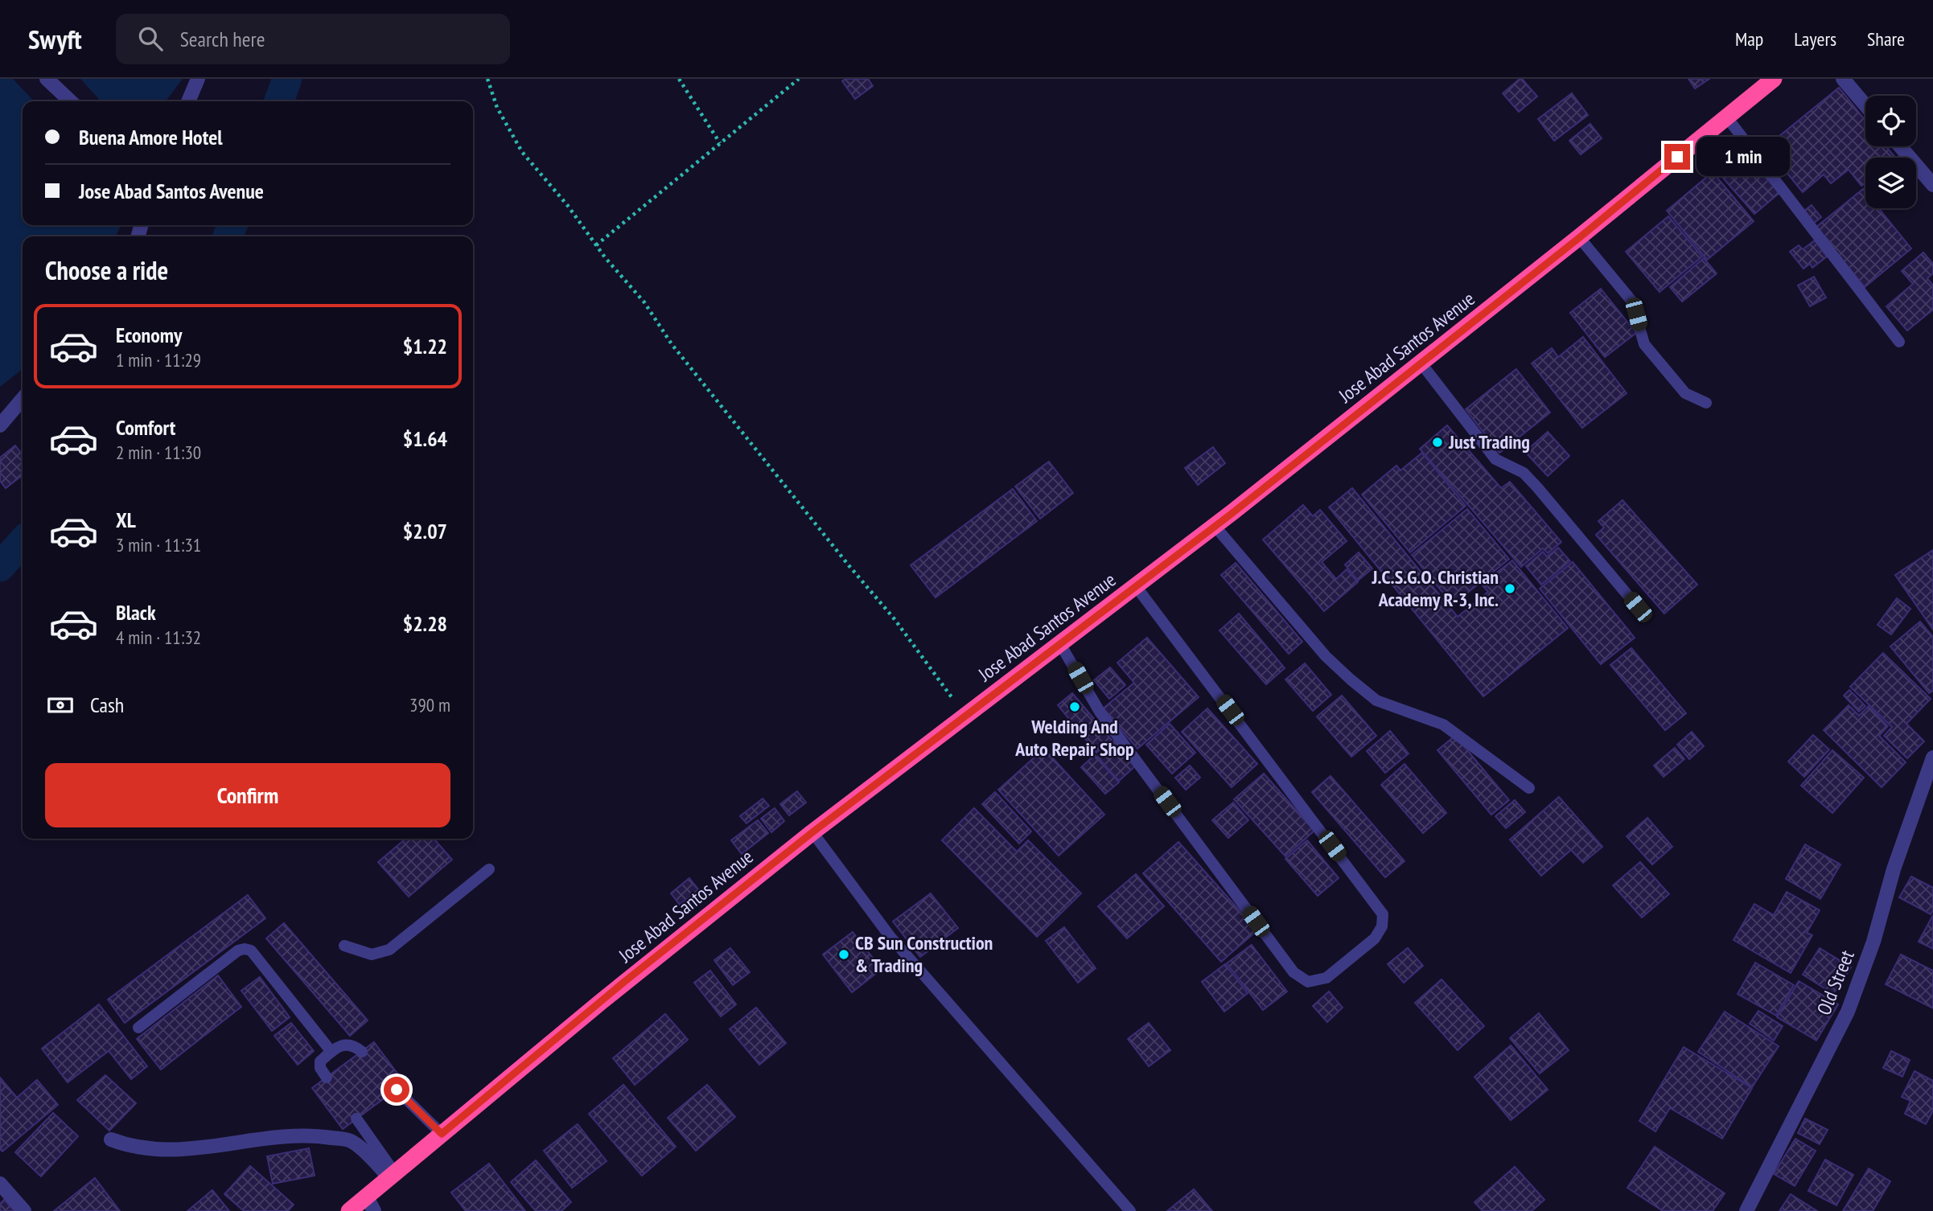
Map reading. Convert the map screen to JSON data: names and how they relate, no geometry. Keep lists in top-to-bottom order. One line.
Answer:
{"streets":{"highway":["Jose Abad Santos Avenue"],"street":["Old Street"]},"places":["Just Trading","J.C.S.G.O. Christian Academy R-3, Inc.","Welding And Auto Repair Shop","CB Sun Construction & Trading"],"page":{"header":"Swyft","search":"Search here","nav":["Map","Layers","Share"],"banner":["Buena Amore Hotel","Jose Abad Santos Avenue"],"bubble":"1 min","heading":"Choose a ride","list":[{"name":"Economy","note":"1 min · 11:29","value":"$1.22"},{"name":"Comfort","note":"2 min · 11:30","value":"$1.64"},{"name":"XL","note":"3 min · 11:31","value":"$2.07"},{"name":"Black","note":"4 min · 11:32","value":"$2.28"}],"pay":["Cash","390 m"],"buttons":"Confirm"}}
